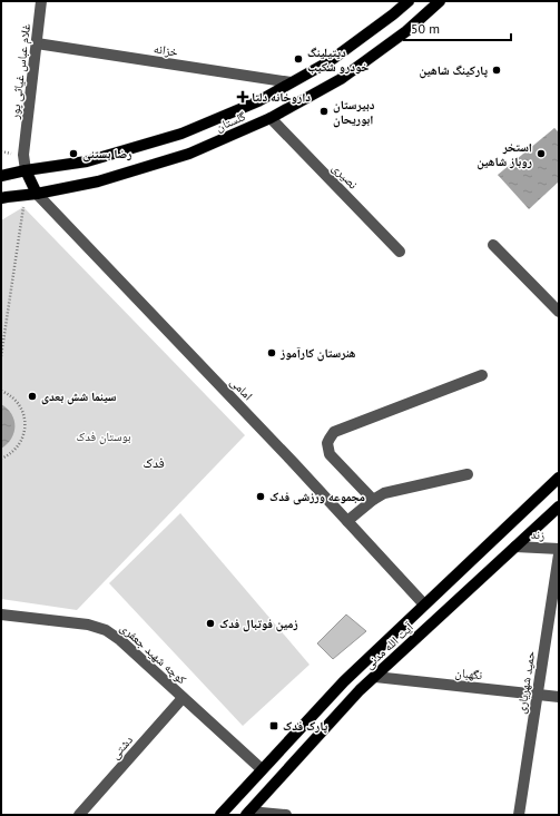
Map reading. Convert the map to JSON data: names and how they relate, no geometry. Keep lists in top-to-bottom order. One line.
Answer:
{"streets":{"main road":["گلستان","آیت الله مدنی"],"street":["خزانه","غلام عباس غیاثی ‌پور","نصیری","امامی","زند","کوچه شهید جعفری","نگهبان","حمید شهریاری","دشتی"]},"crossings":[["خزانه","غلام عباس غیاثی ‌پور"],["خزانه","گلستان"],["غلام عباس غیاثی ‌پور","گلستان"],["گلستان","نصیری"],["گلستان","امامی"],["امامی","آیت الله مدنی"],["زند","آیت الله مدنی"],["آیت الله مدنی","کوچه شهید جعفری"],["آیت الله مدنی","نگهبان"],["کوچه شهید جعفری","دشتی"],["نگهبان","حمید شهریاری"]],"districts":["فدک"],"parks":["بوستان فدک"],"places":{"other":["دیتیلینگ خودرو شکیب","پارکینگ شاهین","دبیرستان ابوریحان","رضا بستنی","استخر روباز شاهین","هنرستان کارآموز","سینما شش بعدی","مجموعه ورزشی فدک","زمین فوتبال فدک"],"health":["داروخانه دلتا"],"transit":["پارک فدک"]},"scale_bar":"50 m"}
